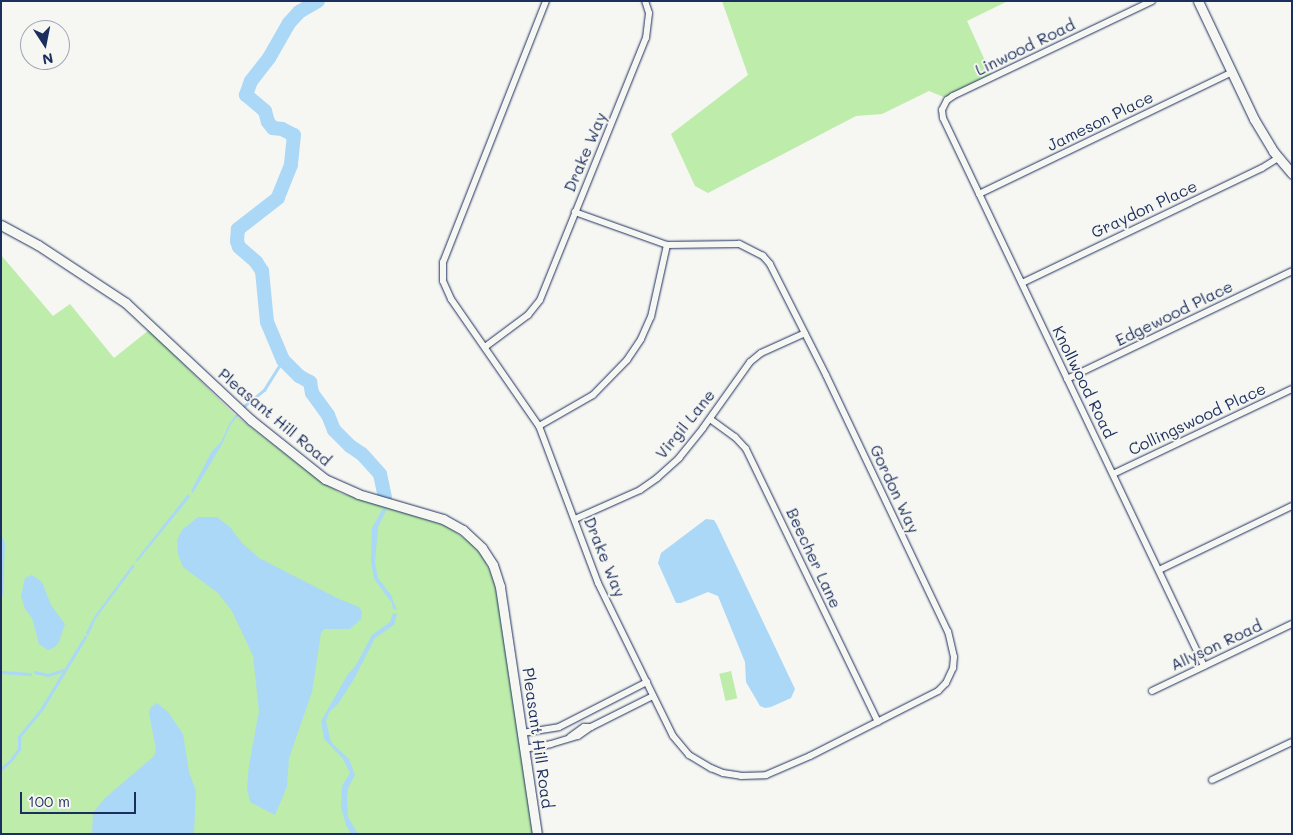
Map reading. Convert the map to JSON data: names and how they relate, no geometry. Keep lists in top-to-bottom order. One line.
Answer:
{"streets":{"street":["Linwood Road","Jameson Place","Drake Way","Graydon Place","Edgewood Place","Knollwood Road","Pleasant Hill Road","Collingswood Place","Virgil Lane","Gordon Way","Beecher Lane","Allyson Road"]},"crossings":[["Linwood Road","Knollwood Road"],["Jameson Place","Knollwood Road"],["Drake Way","Virgil Lane"],["Drake Way","Gordon Way"],["Graydon Place","Knollwood Road"],["Edgewood Place","Knollwood Road"],["Knollwood Road","Collingswood Place"],["Knollwood Road","Allyson Road"],["Virgil Lane","Gordon Way"],["Virgil Lane","Beecher Lane"],["Gordon Way","Beecher Lane"]],"scale_bar":"100 m","north":"bottom"}
